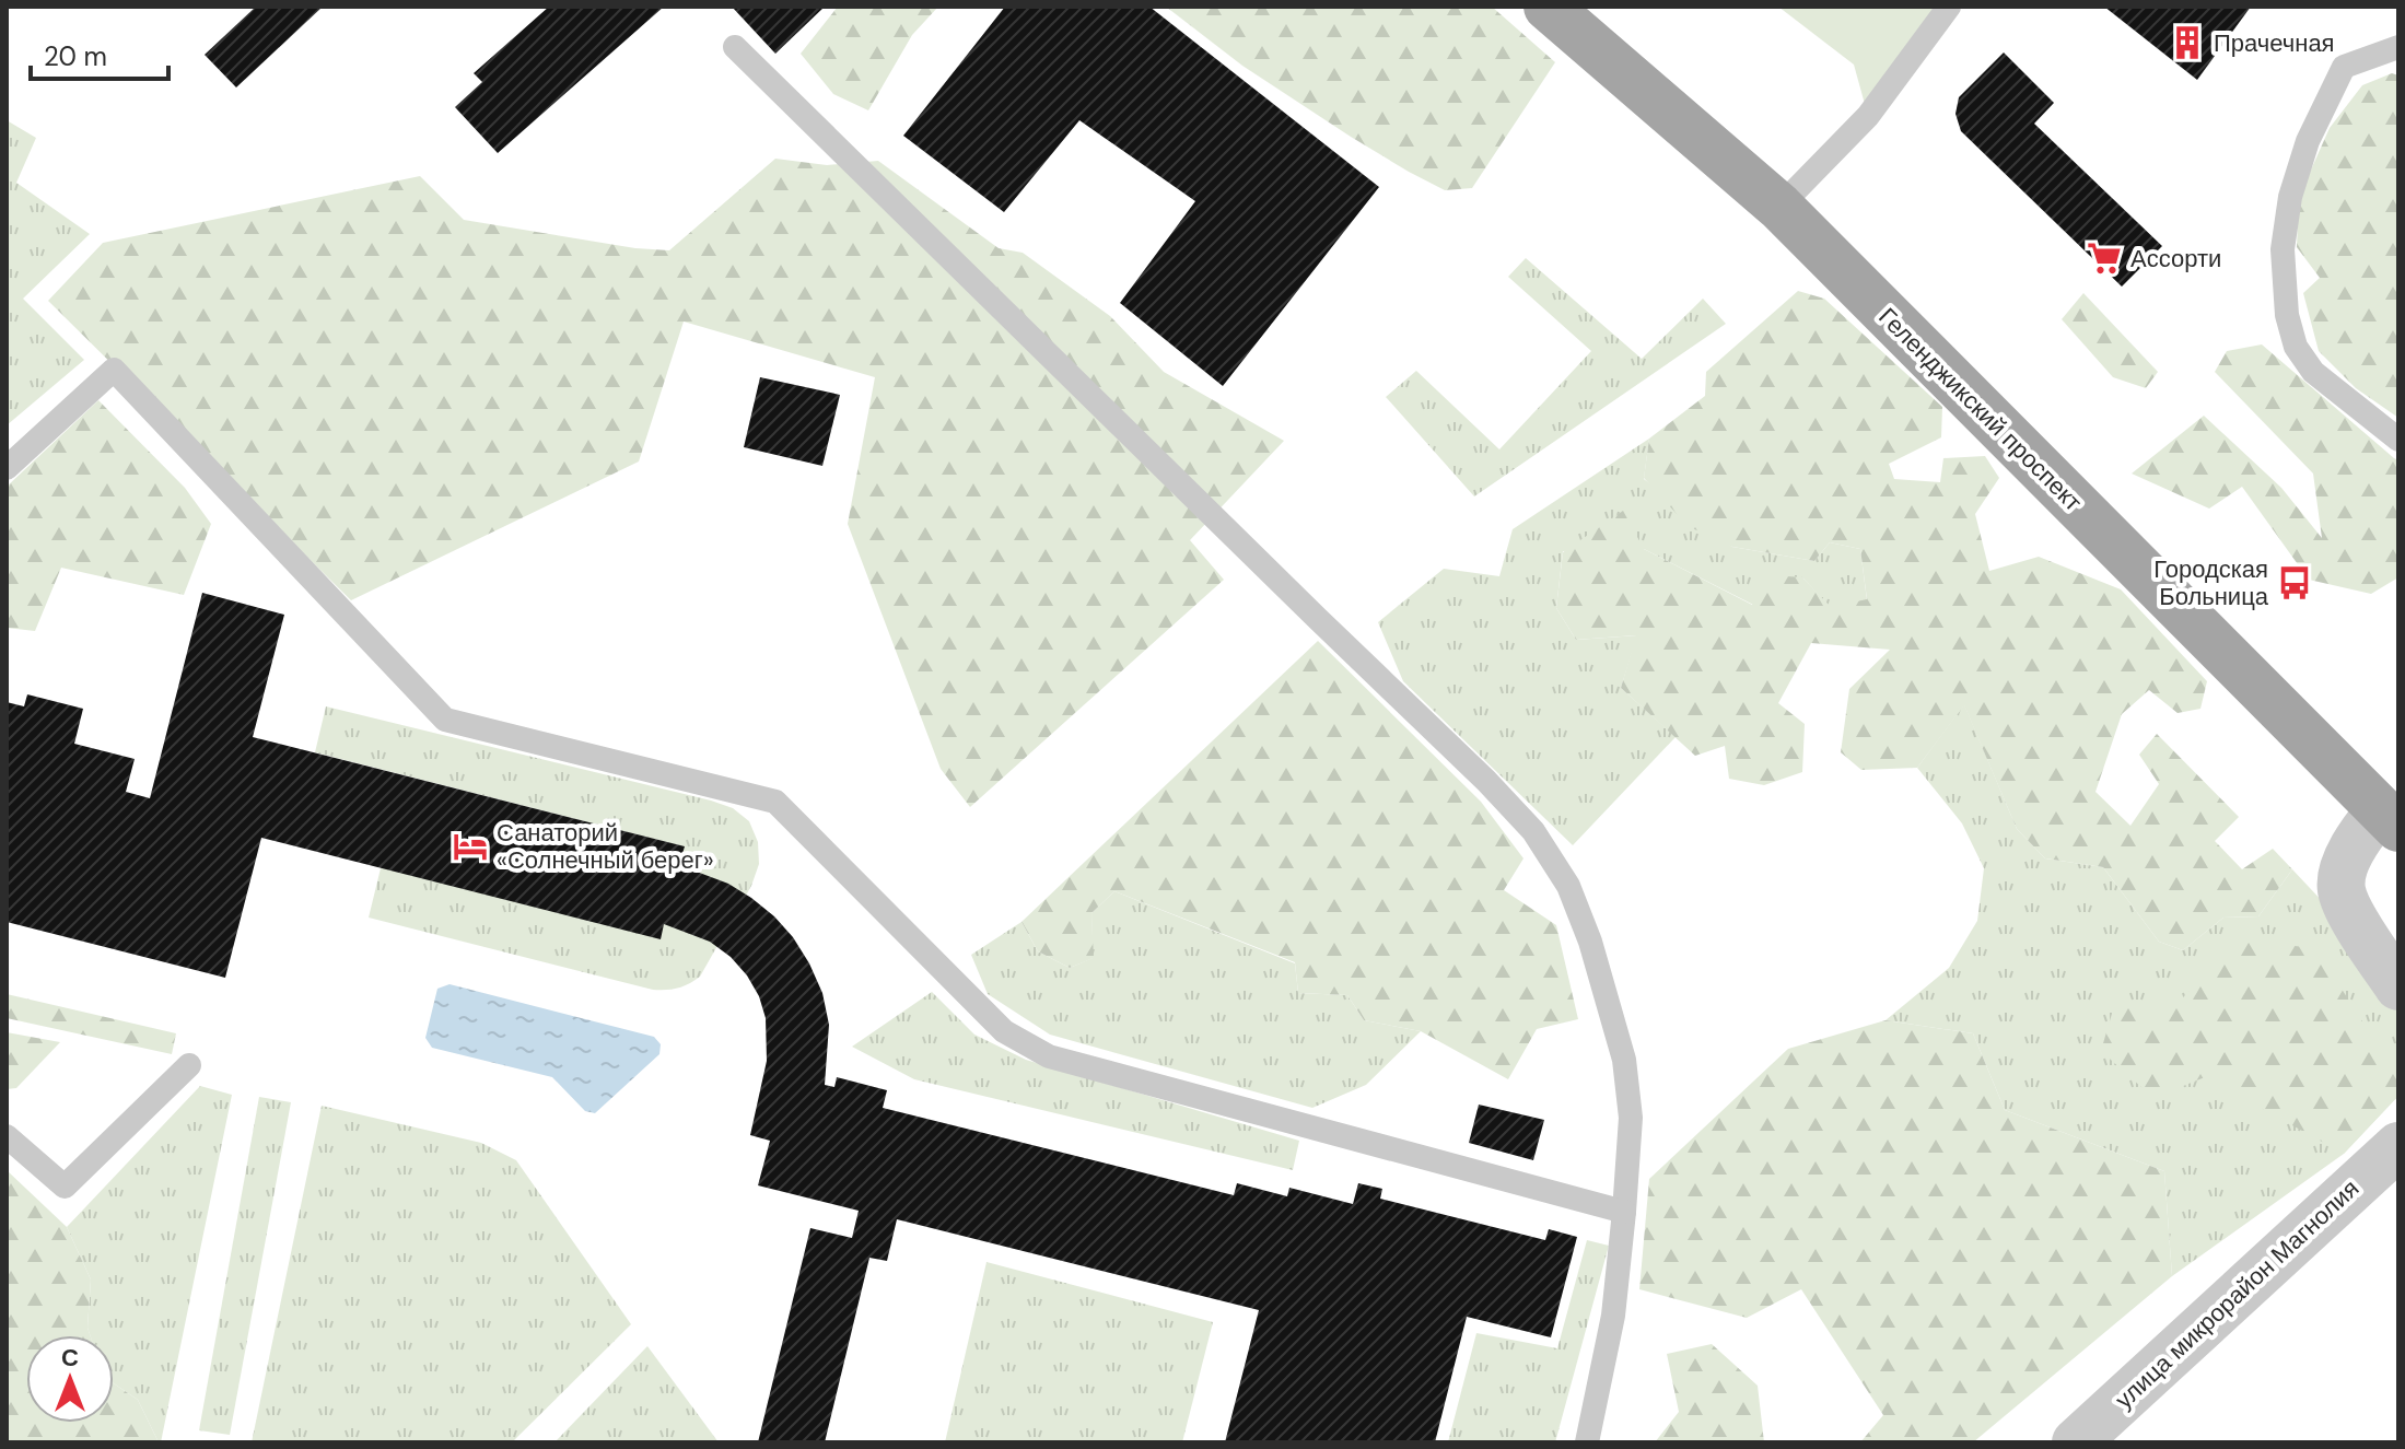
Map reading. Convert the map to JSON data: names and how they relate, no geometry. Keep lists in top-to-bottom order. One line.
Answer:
{"streets":{"main road":["Геленджикский проспект"],"street":["улица микрорайон Магнолия"]},"places":{"building":["Прачечная"],"supermarket":["Ассорти"],"bus stop":["Городская Больница"],"hotel":["Санаторий «Солнечный берег»"]},"scale_bar":"20 m","north":"top"}
